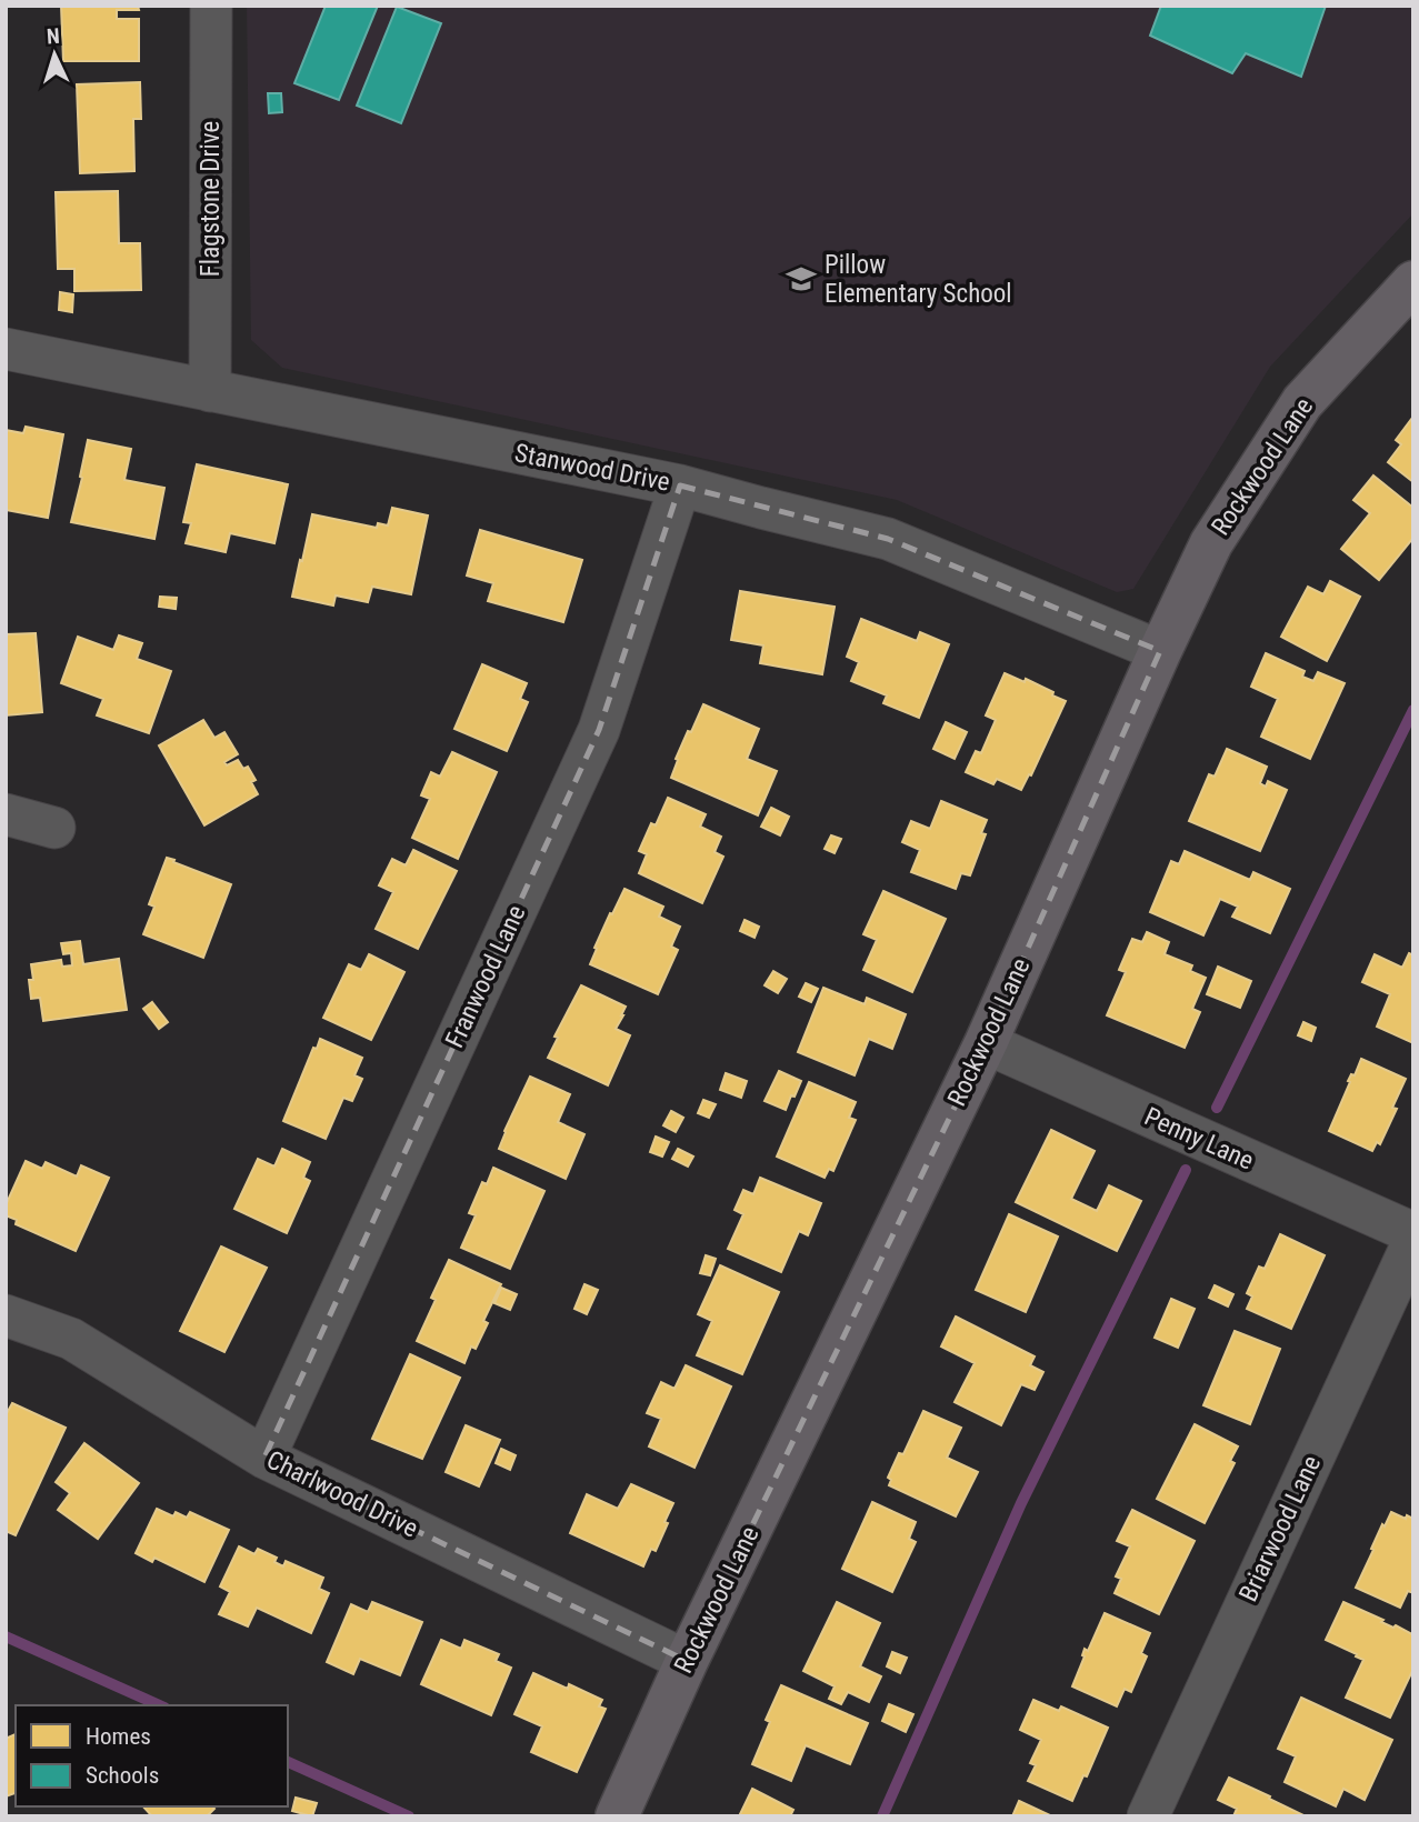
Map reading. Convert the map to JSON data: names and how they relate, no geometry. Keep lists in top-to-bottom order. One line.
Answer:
{"streets":{"street":["Flagstone Drive","Rockwood Lane","Stanwood Drive","Franwood Lane","Penny Lane","Charlwood Drive","Briarwood Lane"]},"crossings":[["Flagstone Drive","Stanwood Drive"],["Rockwood Lane","Stanwood Drive"],["Rockwood Lane","Penny Lane"],["Rockwood Lane","Charlwood Drive"],["Stanwood Drive","Franwood Lane"],["Franwood Lane","Charlwood Drive"]],"places":{"school or university":["Pillow Elementary School"]},"legend":["Homes","Schools"],"north":"top"}
